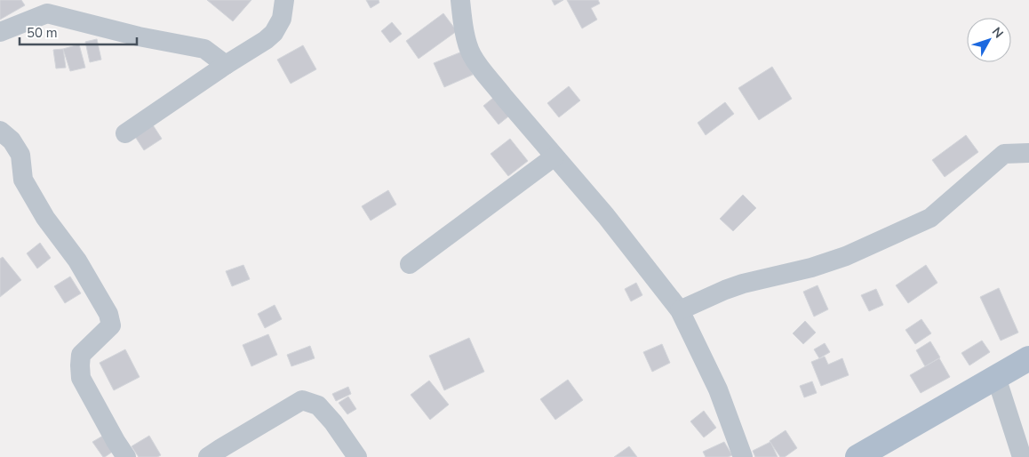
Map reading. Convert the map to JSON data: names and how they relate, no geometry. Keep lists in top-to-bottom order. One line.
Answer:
{"scale_bar":"50 m","north":"top right"}
